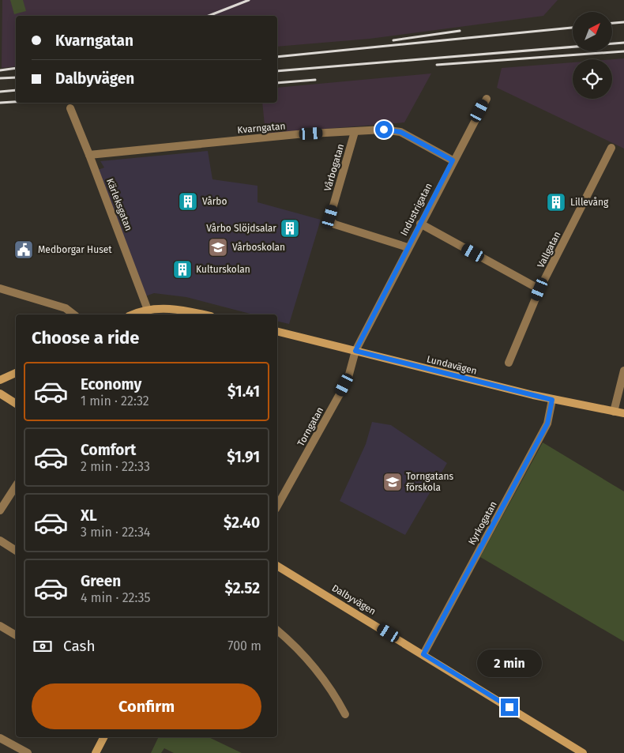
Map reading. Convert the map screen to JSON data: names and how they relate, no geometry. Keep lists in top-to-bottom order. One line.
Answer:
{"streets":{"main road":["Lundavägen","Dalbyvägen"],"street":["Kvarngatan","Vårbogatan","Kärleksgatan","Industrigatan","Vallgatan","Torngatan","Kyrkogatan"]},"crossings":[["Kvarngatan","Vårbogatan"],["Kvarngatan","Kärleksgatan"],["Kvarngatan","Industrigatan"],["Vårbogatan","Industrigatan"],["Industrigatan","Lundavägen"],["Industrigatan","Torngatan"],["Lundavägen","Torngatan"],["Lundavägen","Kyrkogatan"],["Kyrkogatan","Dalbyvägen"]],"places":{"building":["Vårbo","Lillevång","Vårbo Slöjdsalar","Kulturskolan"],"school or university":["Vårboskolan","Torngatans förskola"],"public building":["Medborgar Huset"]},"north":"top right","page":{"banner":["Kvarngatan","Dalbyvägen"],"heading":"Choose a ride","list":[{"name":"Economy","note":"1 min · 22:32","value":"$1.41"},{"name":"Comfort","note":"2 min · 22:33","value":"$1.91"},{"name":"XL","note":"3 min · 22:34","value":"$2.40"},{"name":"Green","note":"4 min · 22:35","value":"$2.52"}],"pay":["Cash","700 m"],"bubble":"2 min","buttons":"Confirm"}}
